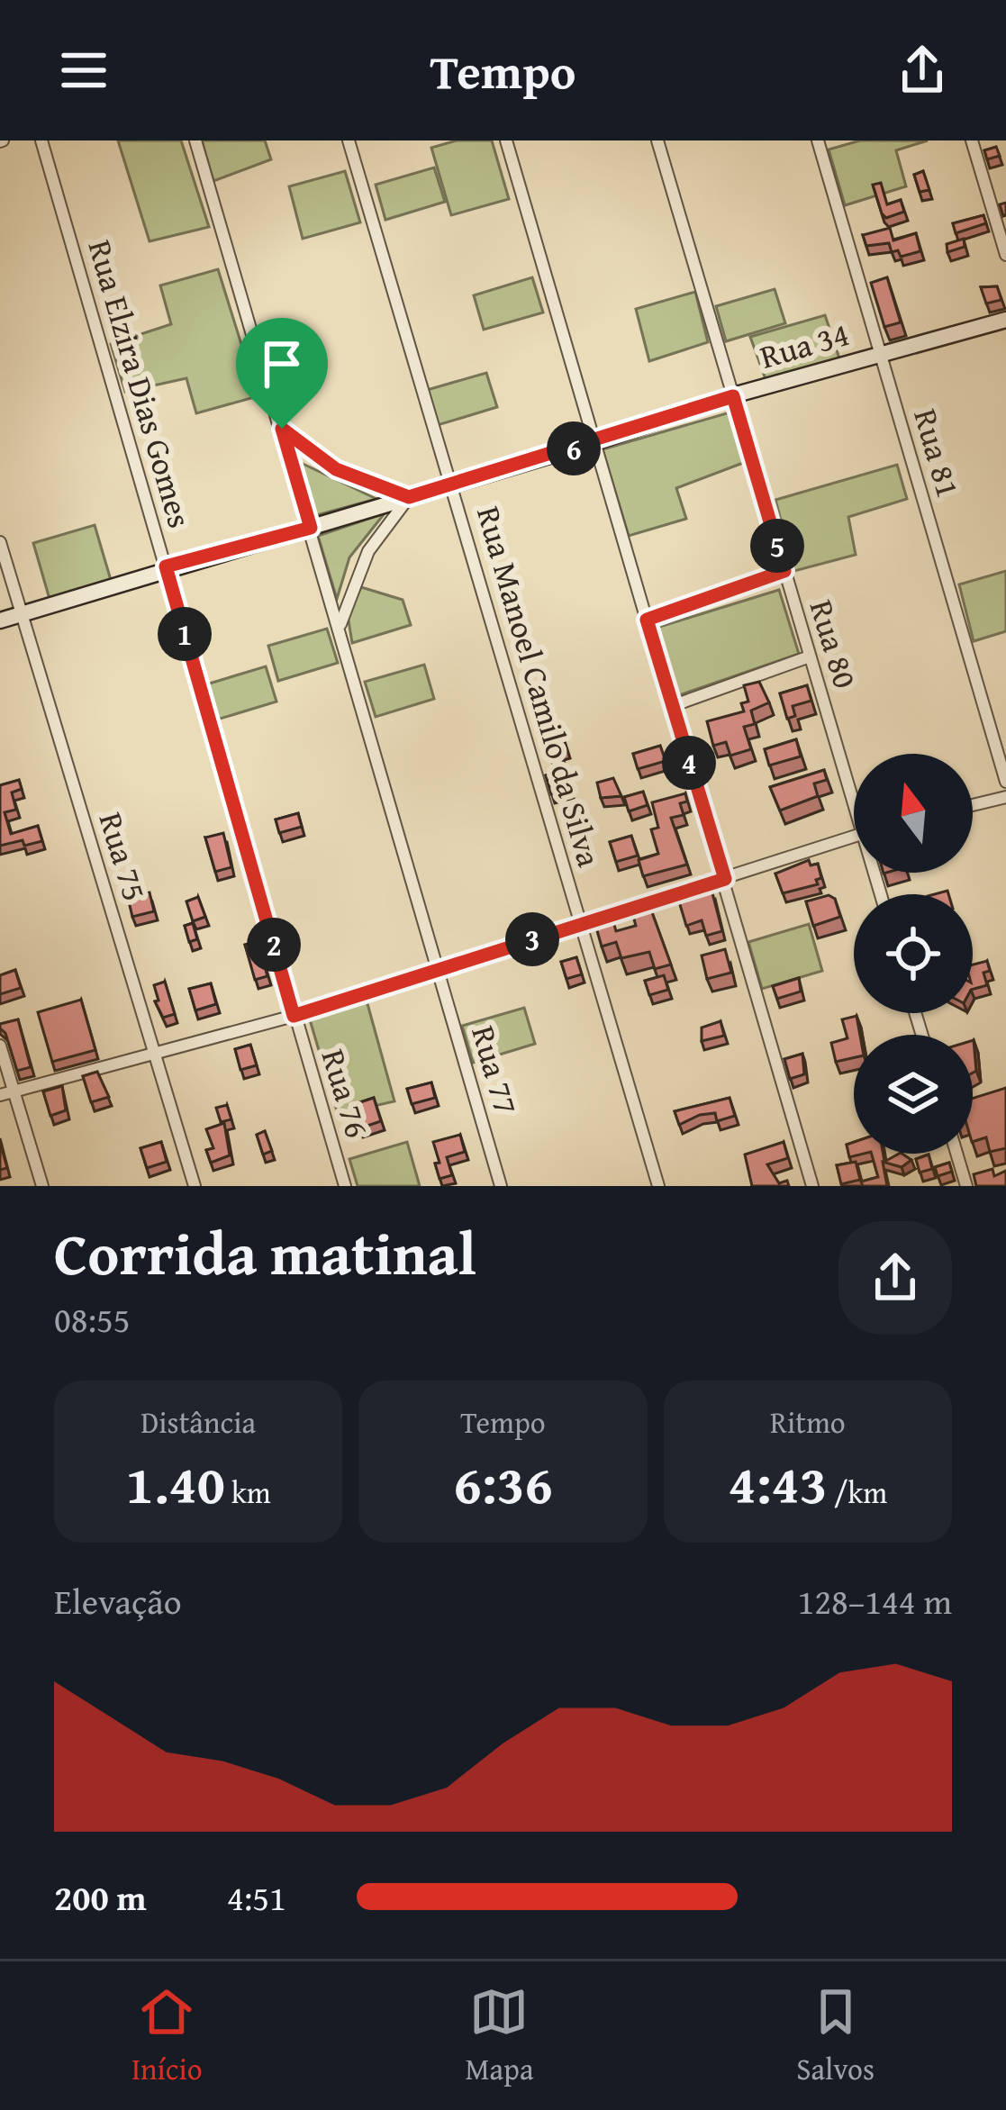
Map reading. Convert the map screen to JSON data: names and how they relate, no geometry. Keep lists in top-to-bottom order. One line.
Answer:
{"streets":{"street":["Rua 34","Rua Elzira Dias Gomes","Rua 81","Rua 80","Rua Manoel Camilo da Silva","Rua 75","Rua 77","Rua 76"]},"crossings":[["Rua 34","Rua Elzira Dias Gomes"],["Rua 34","Rua 81"],["Rua 34","Rua 80"],["Rua 34","Rua Manoel Camilo da Silva"],["Rua 34","Rua 75"],["Rua 34","Rua 77"],["Rua Elzira Dias Gomes","Rua 76"]],"north":"top","page":{"header":"Tempo","pins":["6","5","1","4","3","2"],"heading":["Corrida matinal","08:55"],"stats":[["Distância","1.40 km"],["Tempo","6:36"],["Ritmo","4:43 /km"]],"chart":["Elevação","128–144 m"],"list":[{"name":"200 m","note":"4:51"}],"tabs":["Início","Mapa","Salvos"]}}
